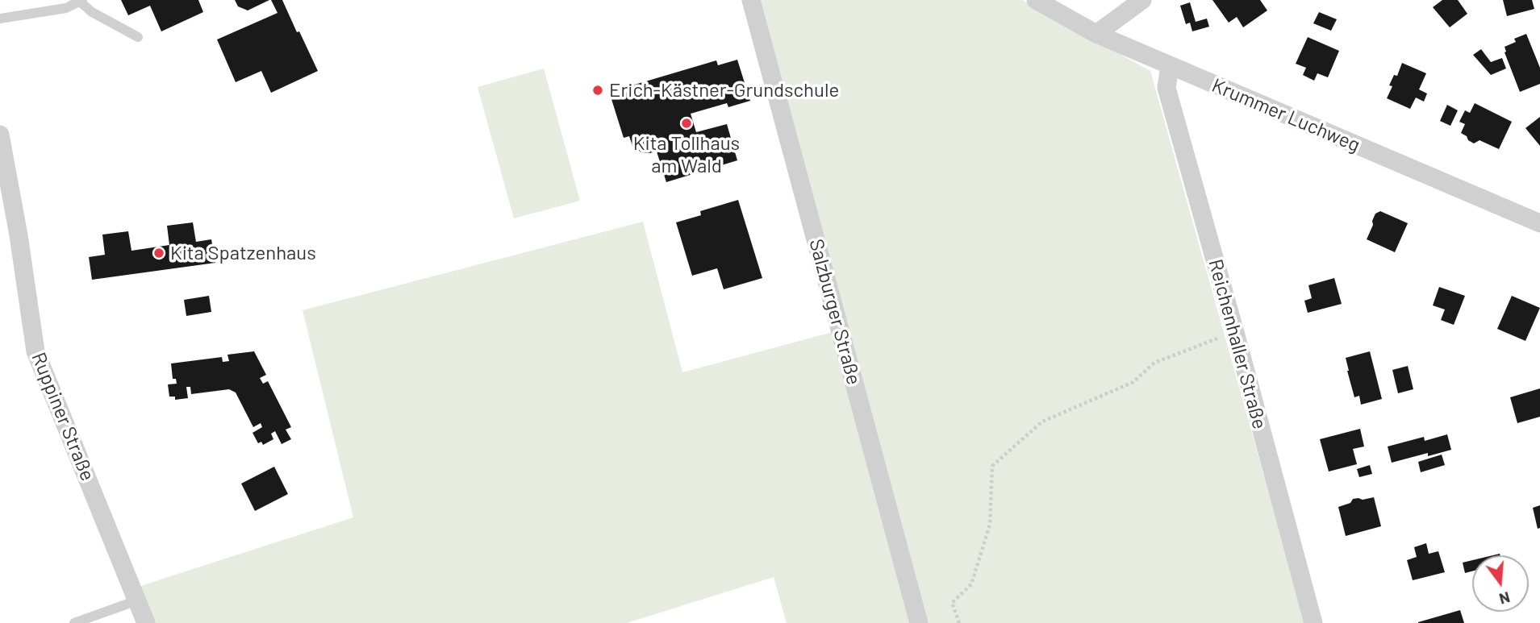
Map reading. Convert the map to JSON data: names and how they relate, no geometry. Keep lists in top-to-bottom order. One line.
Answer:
{"streets":{"street":["Krummer Luchweg","Salzburger Straße","Reichenhaller Straße","Ruppiner Straße"]},"crossings":[["Krummer Luchweg","Reichenhaller Straße"]],"places":["Erich-Kästner-Grundschule","Kita Tollhaus am Wald","Kita Spatzenhaus"],"north":"bottom"}
